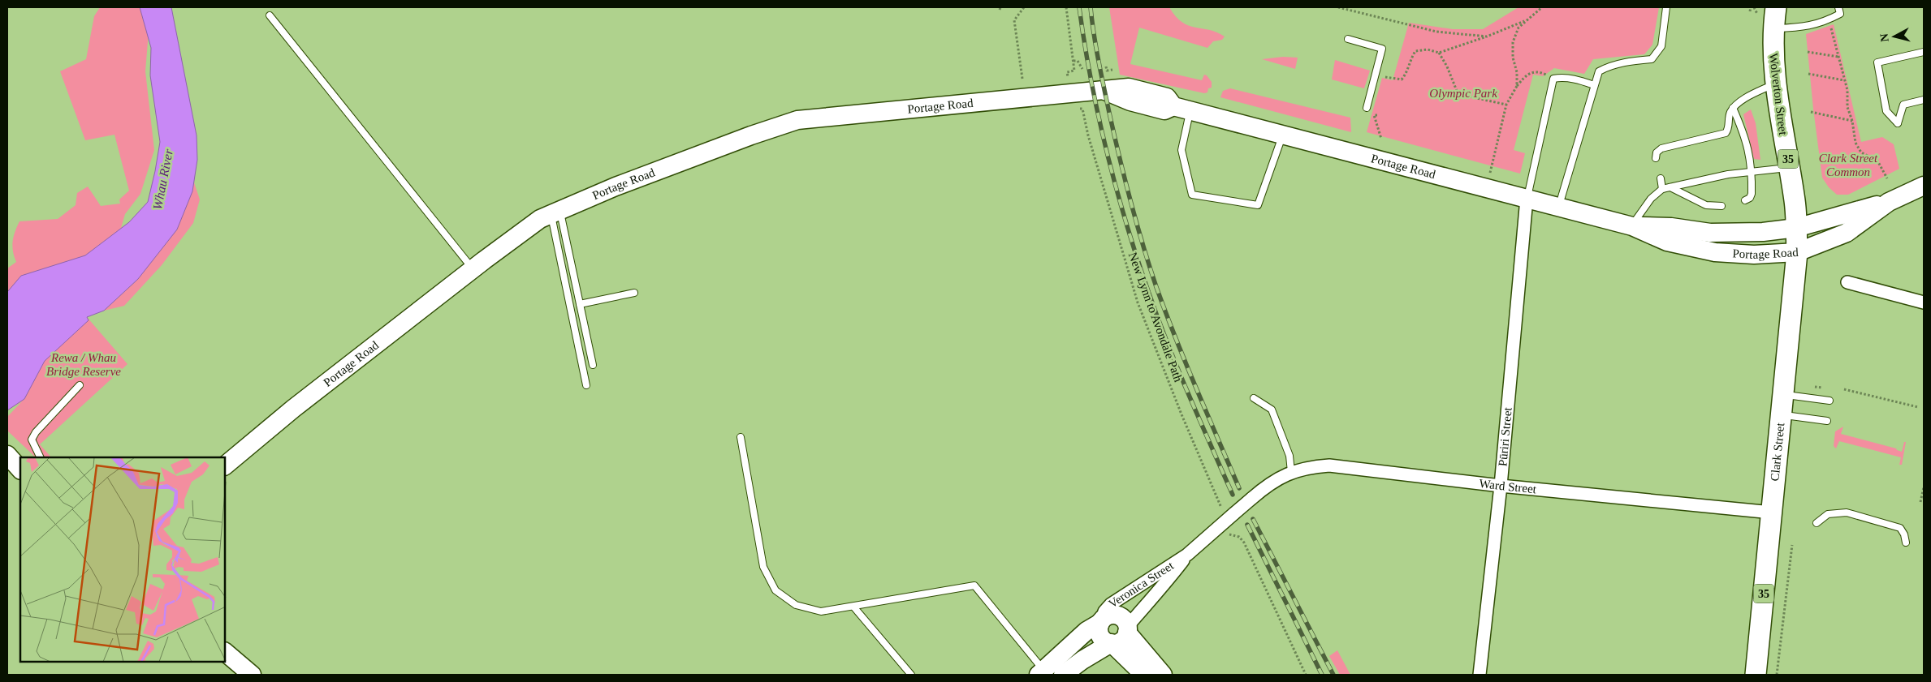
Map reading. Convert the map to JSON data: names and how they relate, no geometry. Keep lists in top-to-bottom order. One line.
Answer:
{"streets":{"main road":["Wolverton Street","Portage Road","35","Clark Street","Veronica Street"],"street":["Pūriri Street","Ward Street"],"path":["New Lynn to Avondale Path"]},"crossings":[["Wolverton Street","Portage Road"],["Wolverton Street","Clark Street"],["Portage Road","Pūriri Street"],["Portage Road","Clark Street"],["Pūriri Street","Ward Street"],["Clark Street","Ward Street"],["Ward Street","Veronica Street"]],"water":["Whau River"],"parks":["Olympic Park","Clark Street Common","Rewa / Whau Bridge Reserve"],"north":"left"}
